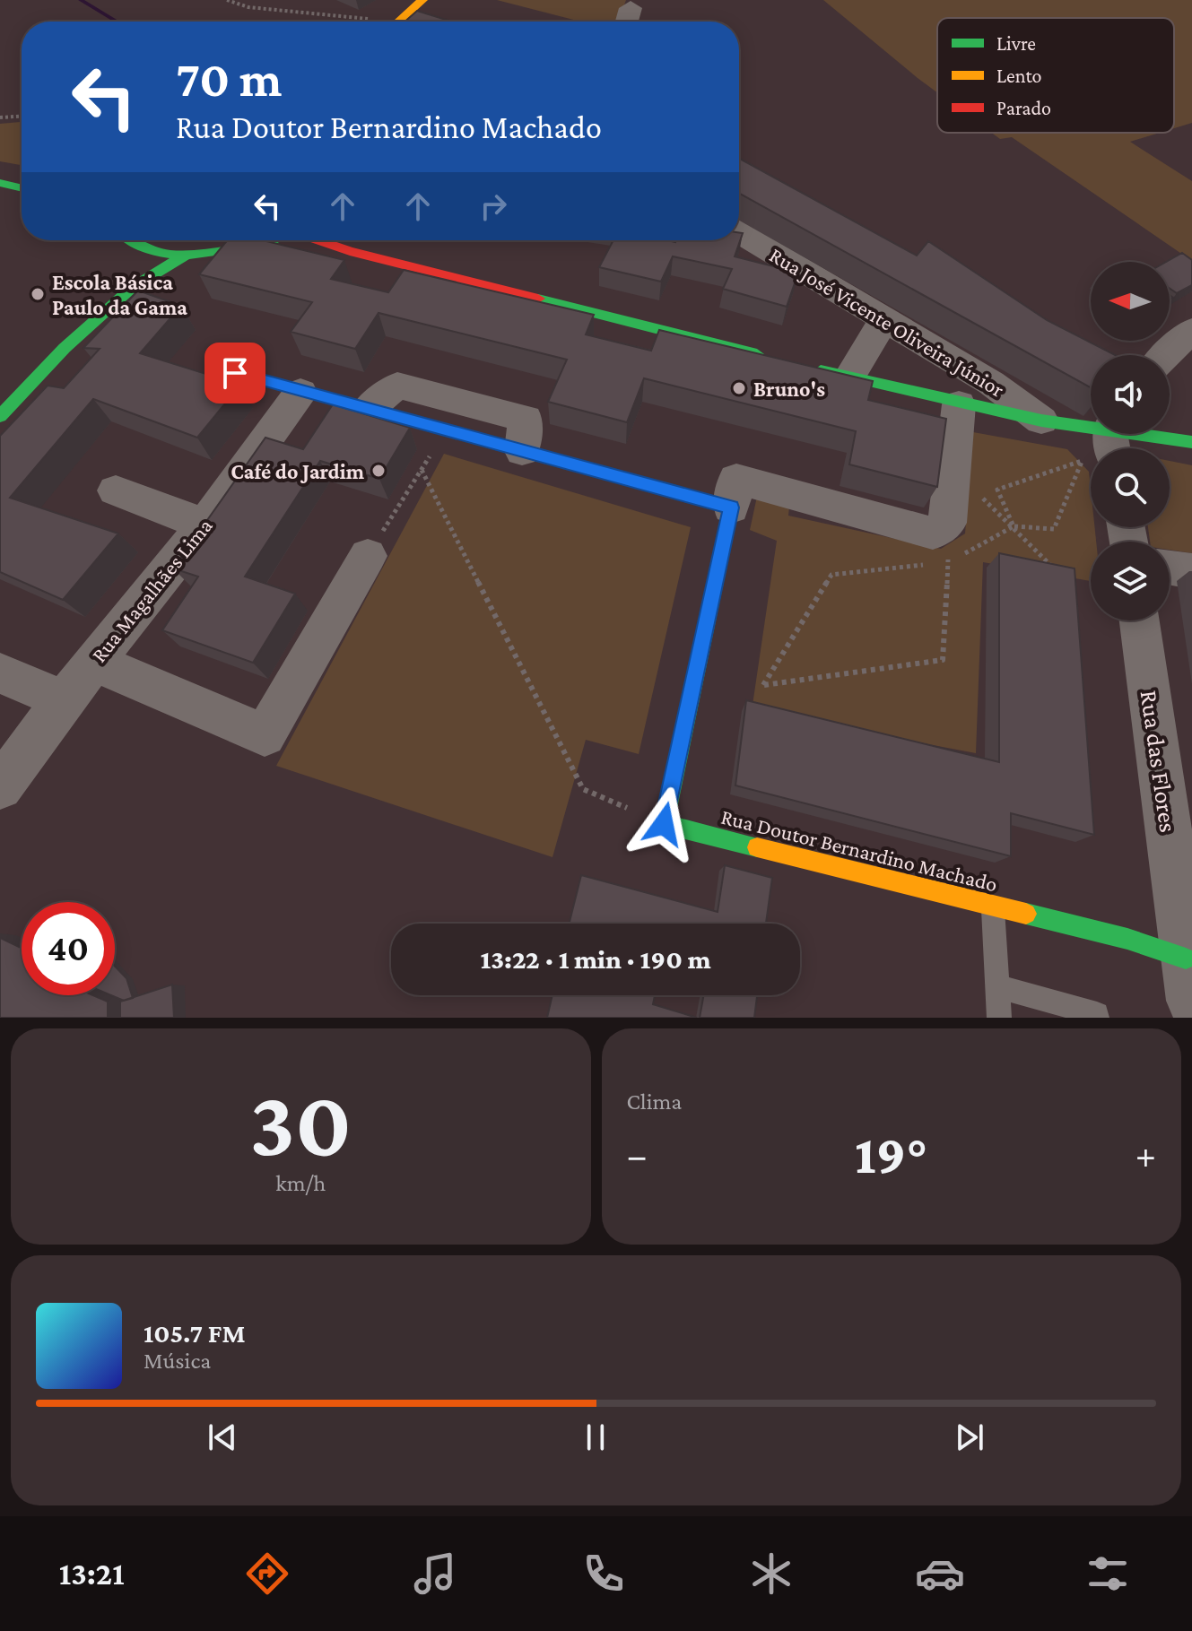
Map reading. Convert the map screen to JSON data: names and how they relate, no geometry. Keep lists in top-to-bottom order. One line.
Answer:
{"streets":{"street":["Rua José Vicente Oliveira Júnior","Rua Magalhães Lima","Rua das Flores","Rua Doutor Bernardino Machado"]},"crossings":[["Rua das Flores","Rua Doutor Bernardino Machado"]],"places":["Escola Básica Paulo da Gama","Bruno's","Café do Jardim"],"legend":["Livre","Lento","Parado"],"north":"left","page":{"turn":["70 m","Rua Doutor Bernardino Machado"],"limit":"40","trip":"13:22 · 1 min · 190 m","tile":[["30","km/h"],"Clima"],"heat":["−","19°","+"],"song":["105.7 FM","Música"],"tabs":"13:21"}}
